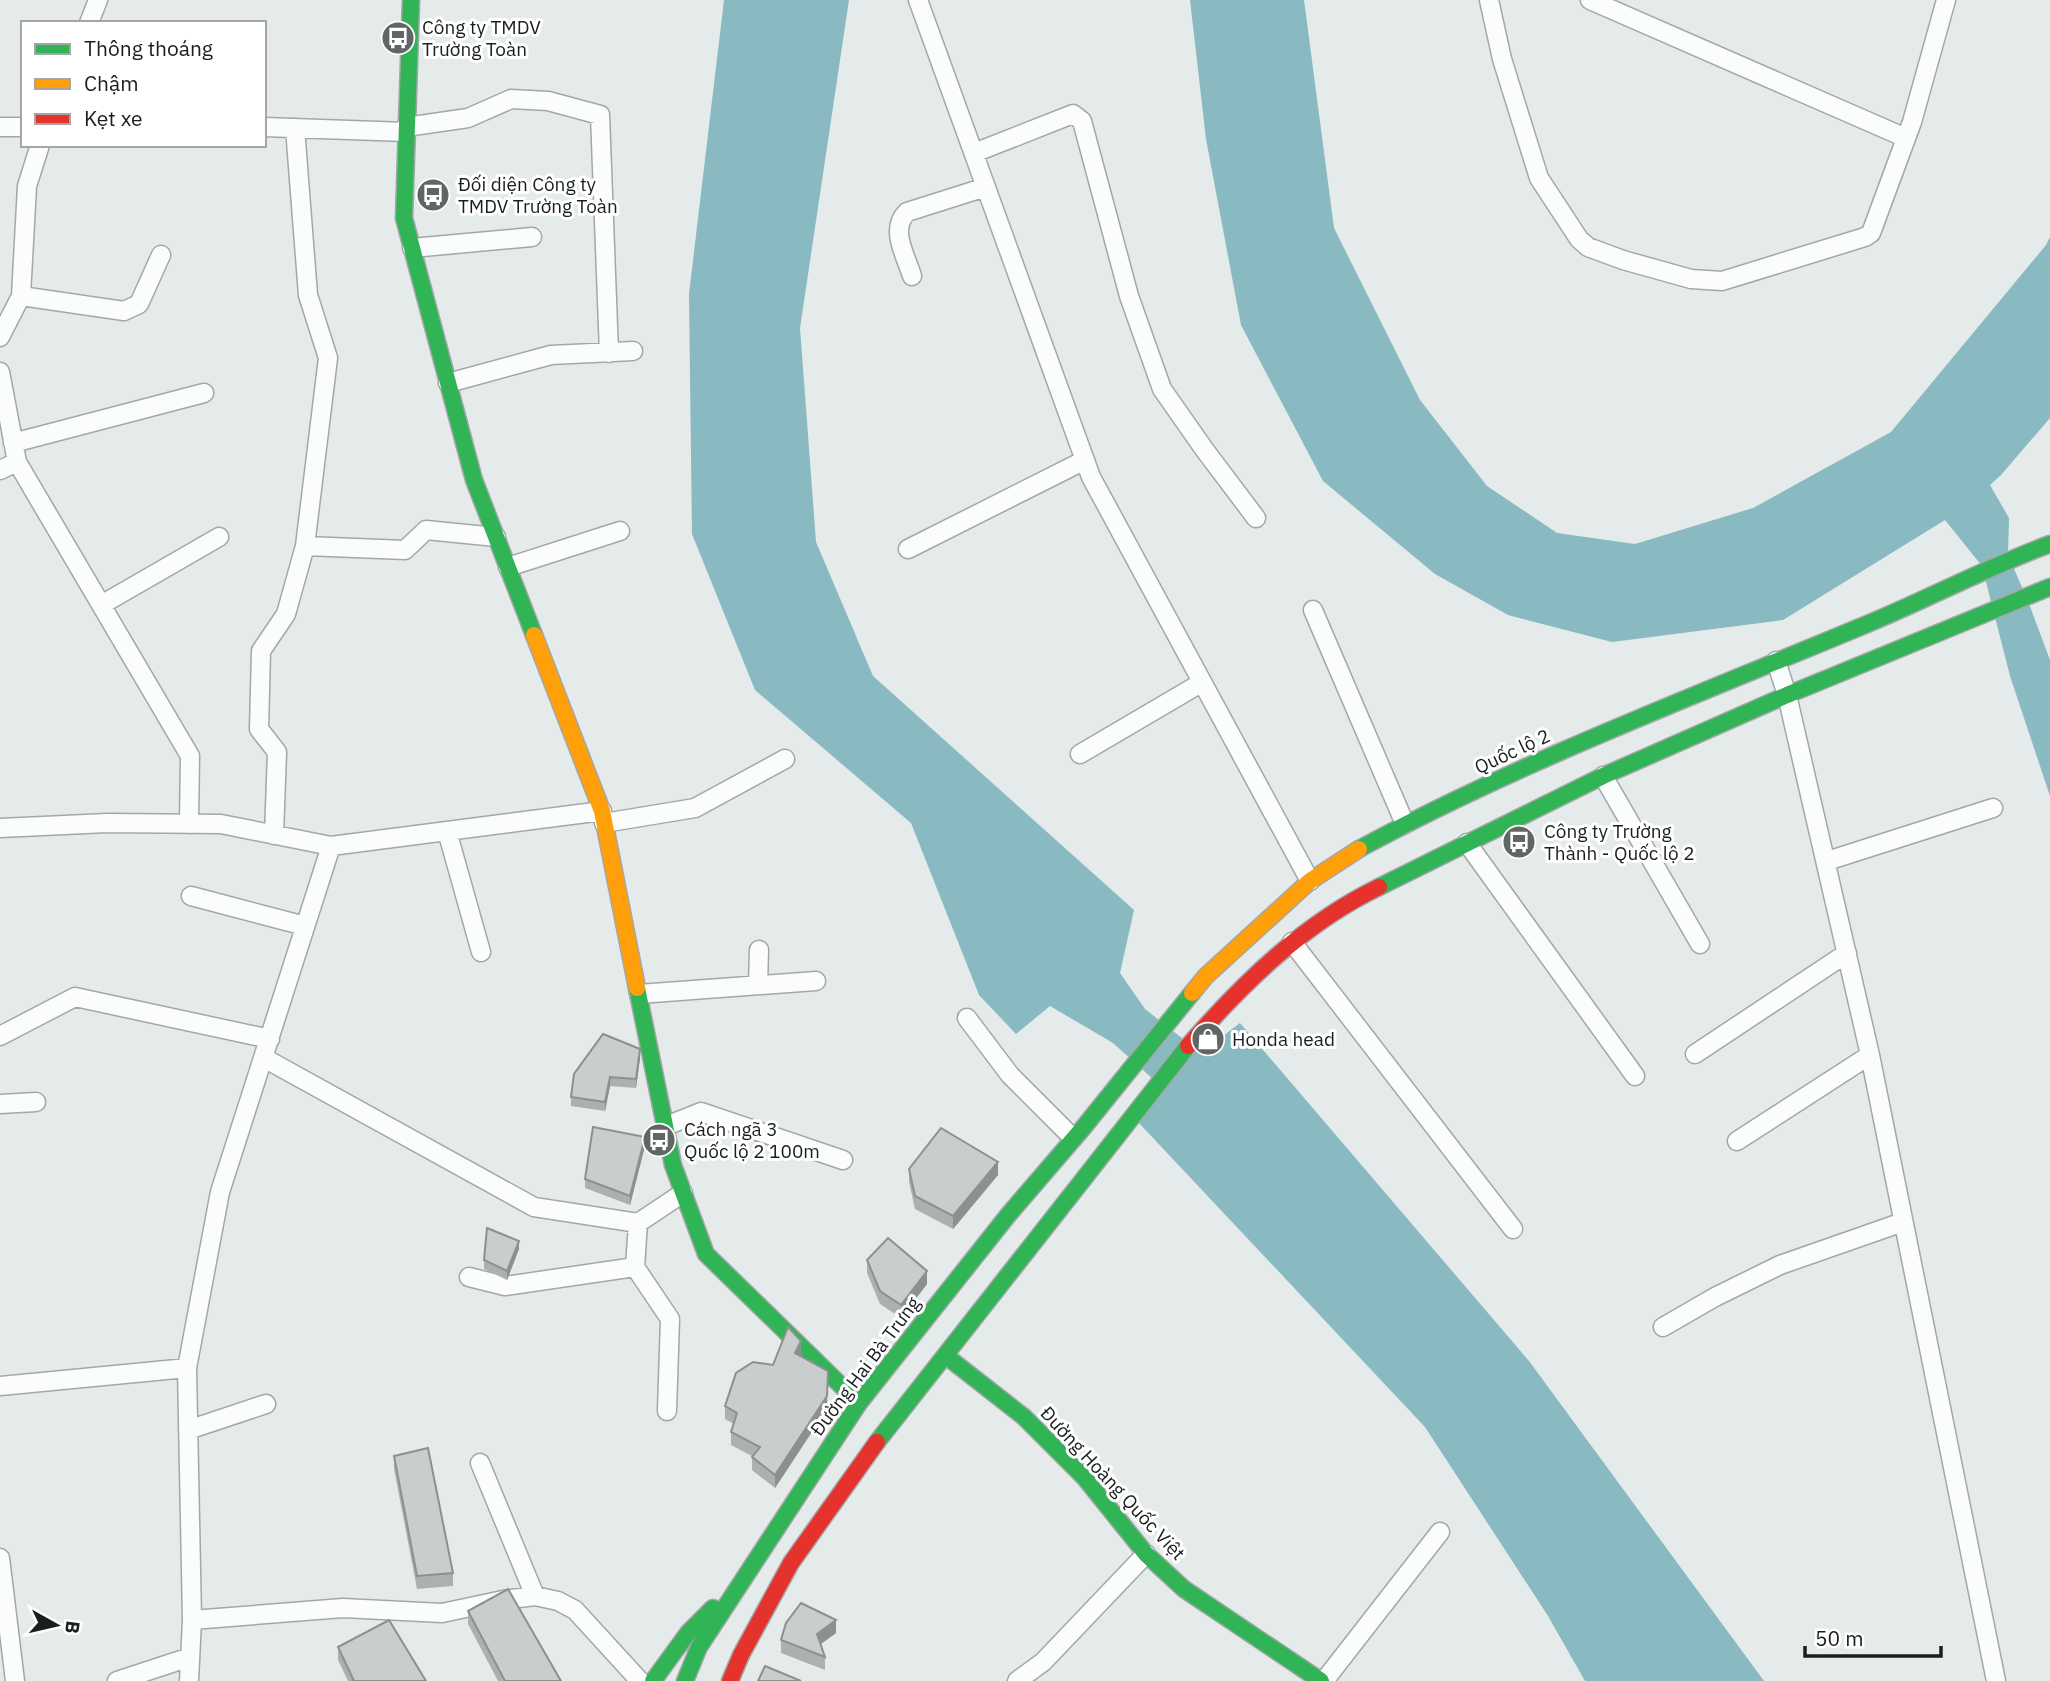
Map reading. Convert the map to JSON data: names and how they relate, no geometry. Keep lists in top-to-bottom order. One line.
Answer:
{"streets":{"main road":["Quốc lộ 2","Đường Hai Bà Trưng","Đường Hoàng Quốc Việt"]},"crossings":[["Quốc lộ 2","Đường Hai Bà Trưng"]],"places":{"bus stop":["Công ty TMDV Trường Toàn","Đối diện Công ty TMDV Trường Toàn","Công ty Trường Thành - Quốc lộ 2","Cách ngã 3 Quốc lộ 2 100m"],"shop":["Honda head"]},"legend":["Thông thoáng","Chậm","Kẹt xe"],"scale_bar":"50 m","north":"right"}
